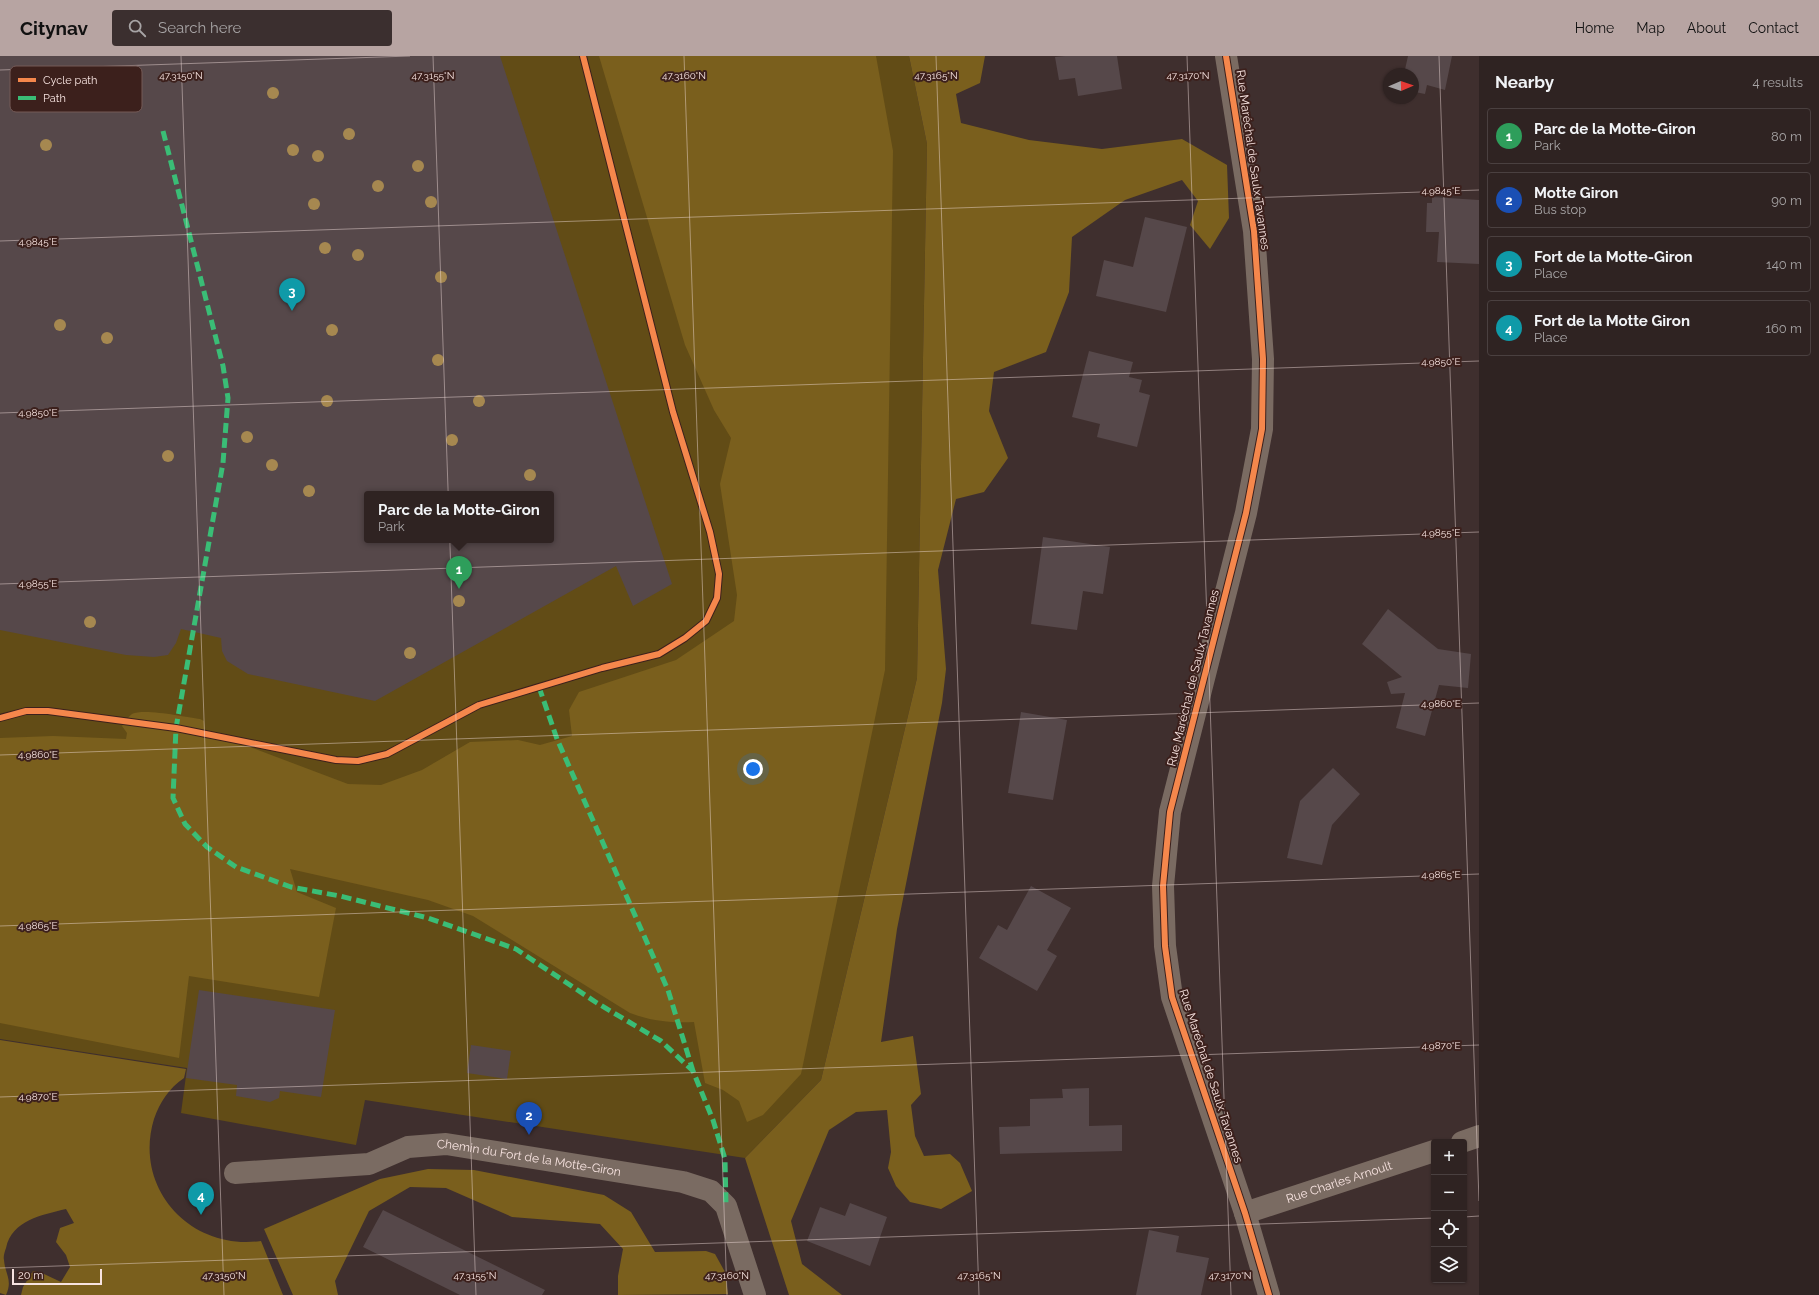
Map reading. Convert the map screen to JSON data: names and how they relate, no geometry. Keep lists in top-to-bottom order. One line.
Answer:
{"streets":{"street":["Rue Maréchal de Saulx Tavannes","Chemin du Fort de la Motte-Giron","Rue Charles Arnoult"]},"crossings":[["Rue Maréchal de Saulx Tavannes","Rue Charles Arnoult"]],"legend":["Cycle path","Path"],"scale_bar":"20 m","north":"right","page":{"header":"Citynav","search":"Search here","nav":["Home","Map","About","Contact"],"heading":["Nearby","4 results"],"list":[{"mark":"1","name":"Parc de la Motte-Giron","note":"Park","value":"80 m"},{"mark":"2","name":"Motte Giron","note":"Bus stop","value":"90 m"},{"mark":"3","name":"Fort de la Motte-Giron","note":"Place","value":"140 m"},{"mark":"4","name":"Fort de la Motte Giron","note":"Place","value":"160 m"}],"pins":["3","1","2","4"],"popup":["Parc de la Motte-Giron","Park"],"map_buttons":["+","−"],"scale":"20 m"},"coordinates":["47.3150°N","47.3155°N","47.3160°N","47.3165°N","47.3170°N","4.9845°E","4.9850°E","4.9855°E","4.9860°E","4.9865°E","4.9870°E"]}
